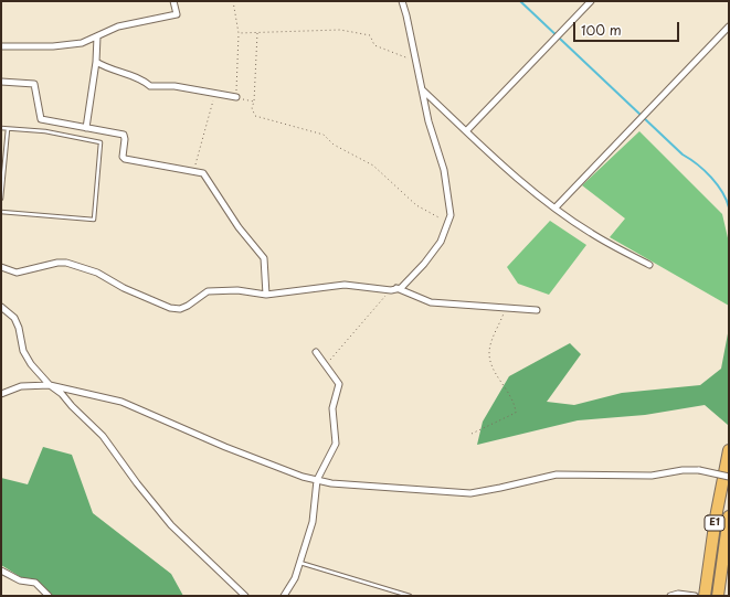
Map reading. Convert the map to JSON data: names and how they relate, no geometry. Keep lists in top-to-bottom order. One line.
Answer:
{"streets":{"highway":["E1"]},"scale_bar":"100 m"}
